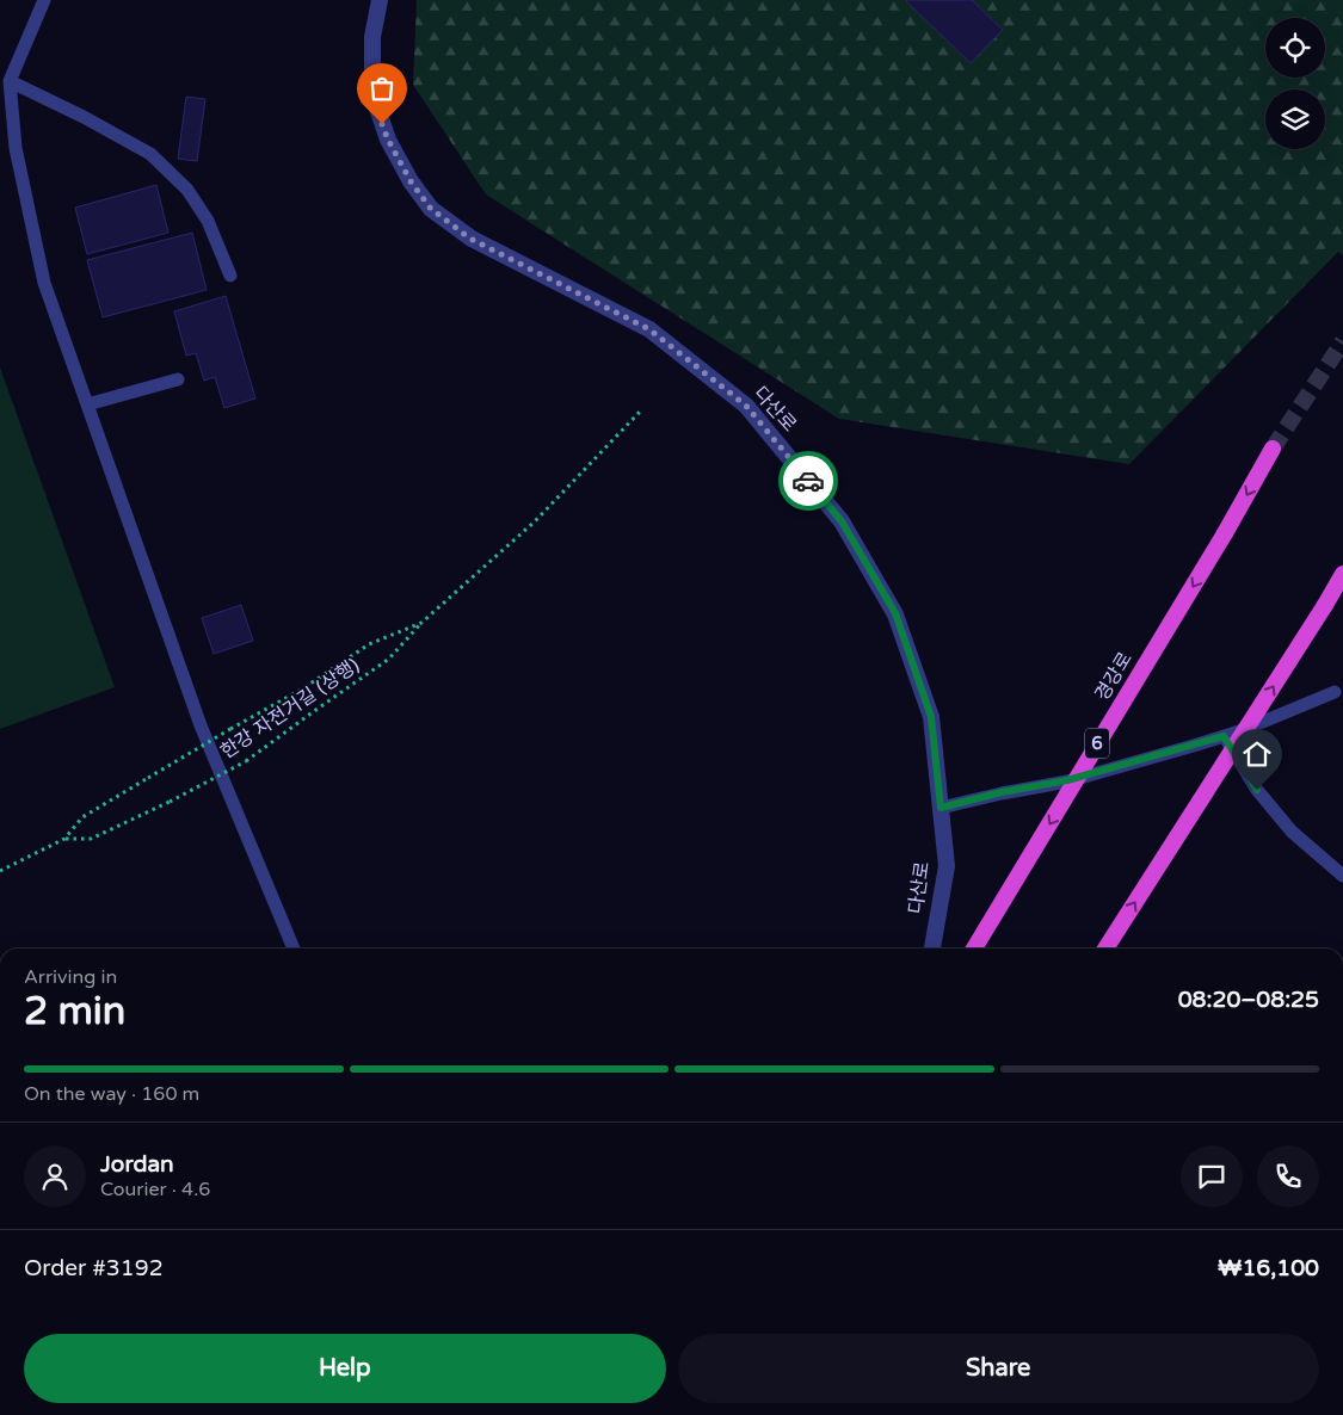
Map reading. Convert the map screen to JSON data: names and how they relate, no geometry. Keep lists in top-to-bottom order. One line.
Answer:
{"streets":{"highway":["경강로","6"],"street":["다산로"],"path":["한강 자전거길 (상행)"]},"page":{"heading":["2 min","Arriving in","08:20–08:25"],"panel":["Jordan","Courier · 4.6","Order #3192","₩16,100"],"bar":"On the way · 160 m","buttons":["Help","Share"]}}
